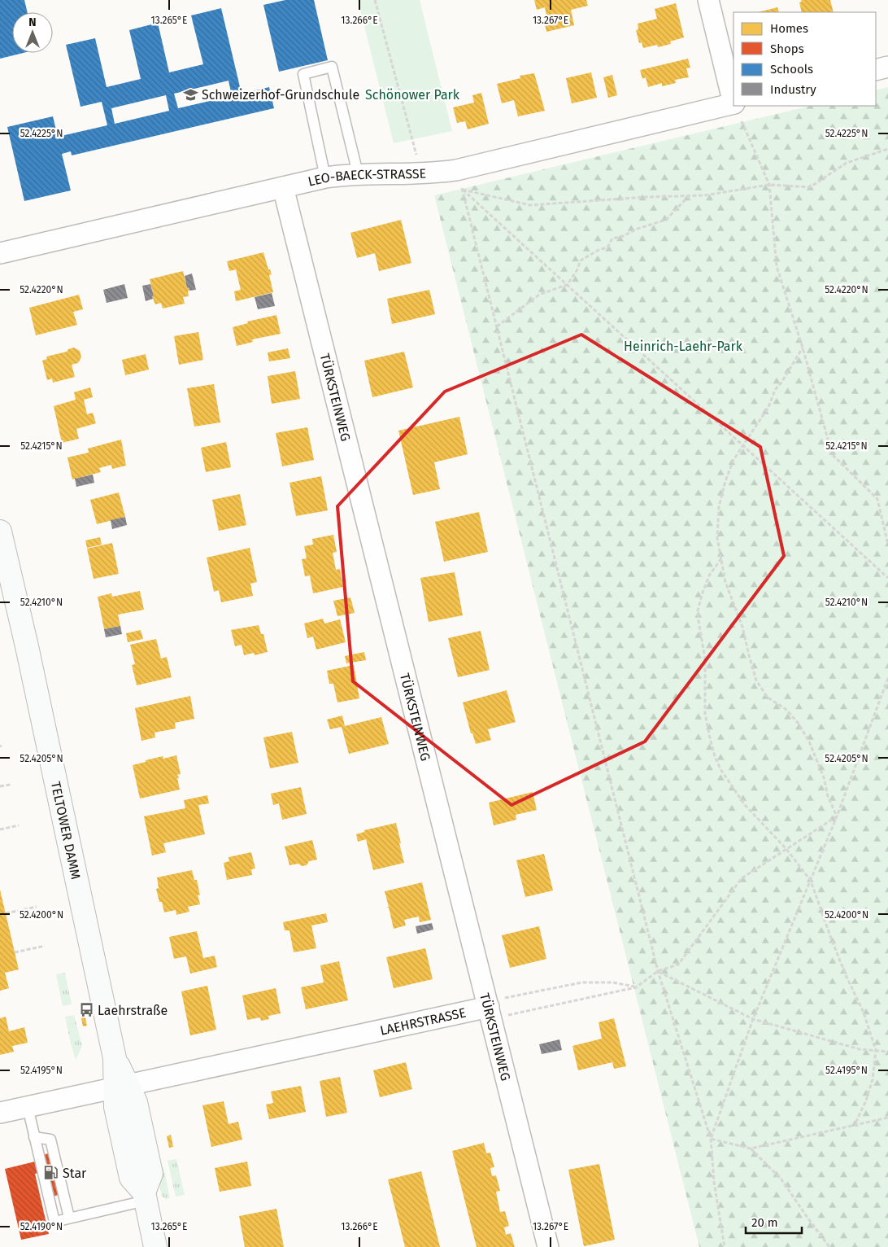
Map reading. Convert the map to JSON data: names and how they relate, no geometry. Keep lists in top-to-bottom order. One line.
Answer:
{"streets":{"main road":["TELTOWER DAMM"],"street":["LEO-BAECK-STRASSE","TÜRKSTEINWEG","LAEHRSTRASSE"]},"crossings":[["LEO-BAECK-STRASSE","TÜRKSTEINWEG"],["TÜRKSTEINWEG","LAEHRSTRASSE"],["TELTOWER DAMM","LAEHRSTRASSE"]],"parks":["Schönower Park","Heinrich-Laehr-Park"],"places":{"school or university":["Schweizerhof-Grundschule"],"bus stop":["Laehrstraße"],"fuel station":["Star"]},"legend":["Homes","Shops","Schools","Industry"],"scale_bar":"20 m","north":"top","coordinates":["13.265°E","13.266°E","13.267°E","52.4225°N","52.4220°N","52.4215°N","52.4210°N","52.4205°N","52.4200°N","52.4195°N","52.4190°N"]}
